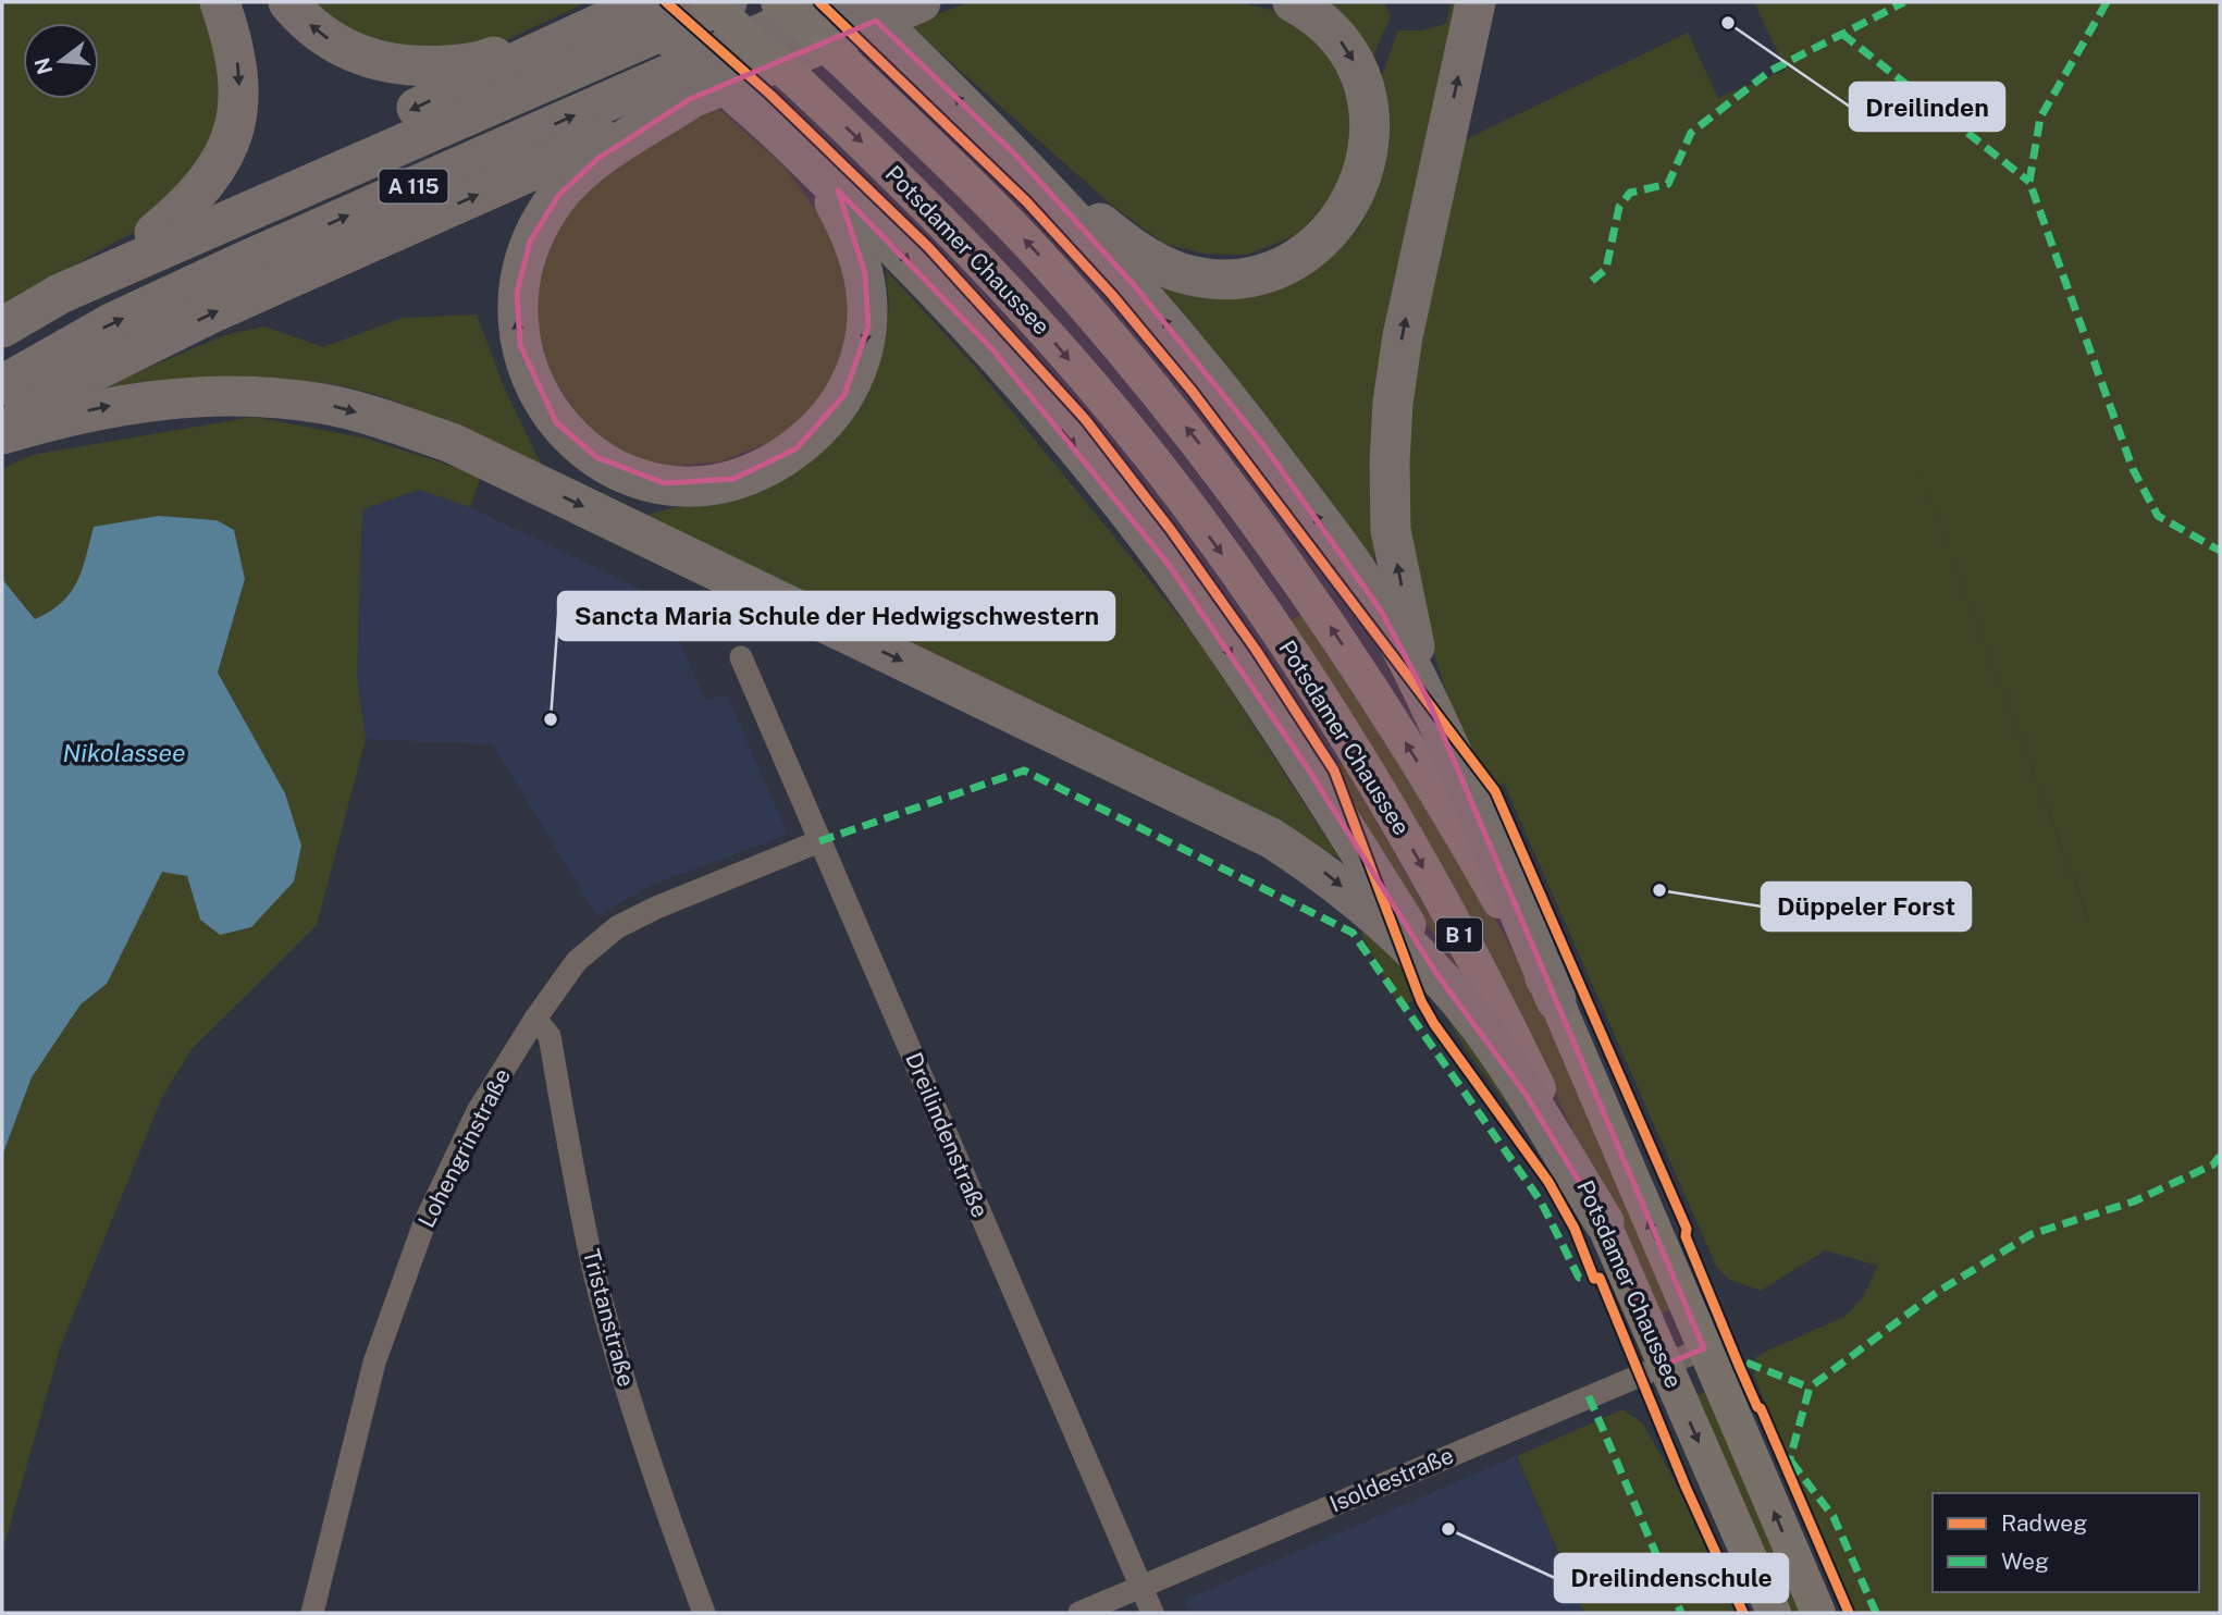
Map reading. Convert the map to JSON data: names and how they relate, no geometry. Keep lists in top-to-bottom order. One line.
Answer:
{"streets":{"highway":["A 115"],"main road":["Potsdamer Chaussee","B 1"],"street":["Dreilindenstraße","Lohengrinstraße","Tristanstraße","Isoldestraße"]},"crossings":[["Potsdamer Chaussee","Isoldestraße"],["Dreilindenstraße","Lohengrinstraße"],["Dreilindenstraße","Isoldestraße"],["Lohengrinstraße","Tristanstraße"]],"water":["Nikolassee"],"places":["Dreilinden","Sancta Maria Schule der Hedwigschwestern","Düppeler Forst","Dreilindenschule"],"legend":["Radweg","Weg"],"north":"left"}
